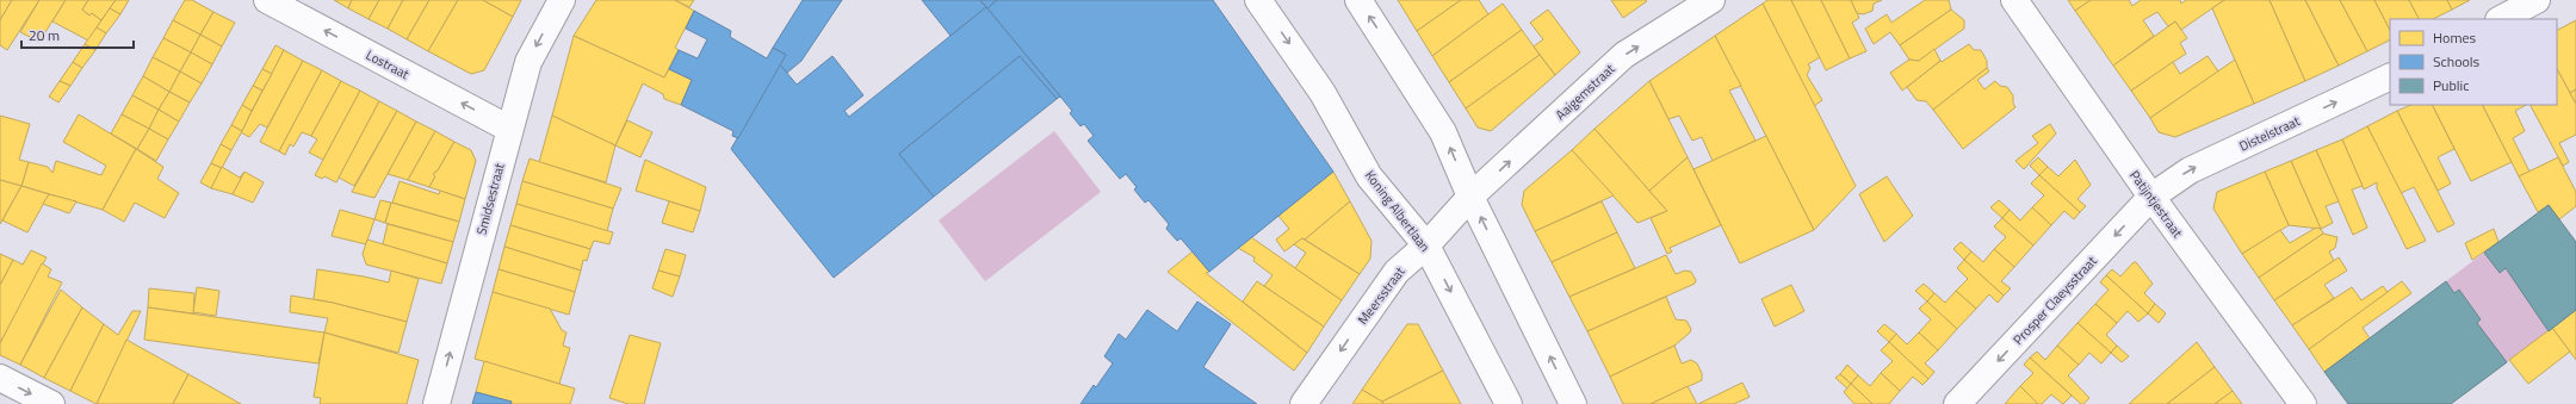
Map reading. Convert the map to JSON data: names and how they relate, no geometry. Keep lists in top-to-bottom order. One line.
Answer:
{"streets":{"street":["Lostraat","Aaigemstraat","Distelstraat","Smidsestraat","Patijntjestraat","Koning Albertlaan","Meersstraat","Prosper Claeysstraat"]},"crossings":[["Lostraat","Smidsestraat"],["Aaigemstraat","Meersstraat"],["Distelstraat","Patijntjestraat"],["Distelstraat","Prosper Claeysstraat"],["Patijntjestraat","Prosper Claeysstraat"],["Koning Albertlaan","Meersstraat"]],"one_way":["Lostraat","Aaigemstraat","Distelstraat","Meersstraat","Prosper Claeysstraat"],"legend":["Homes","Schools","Public"],"scale_bar":"20 m"}
